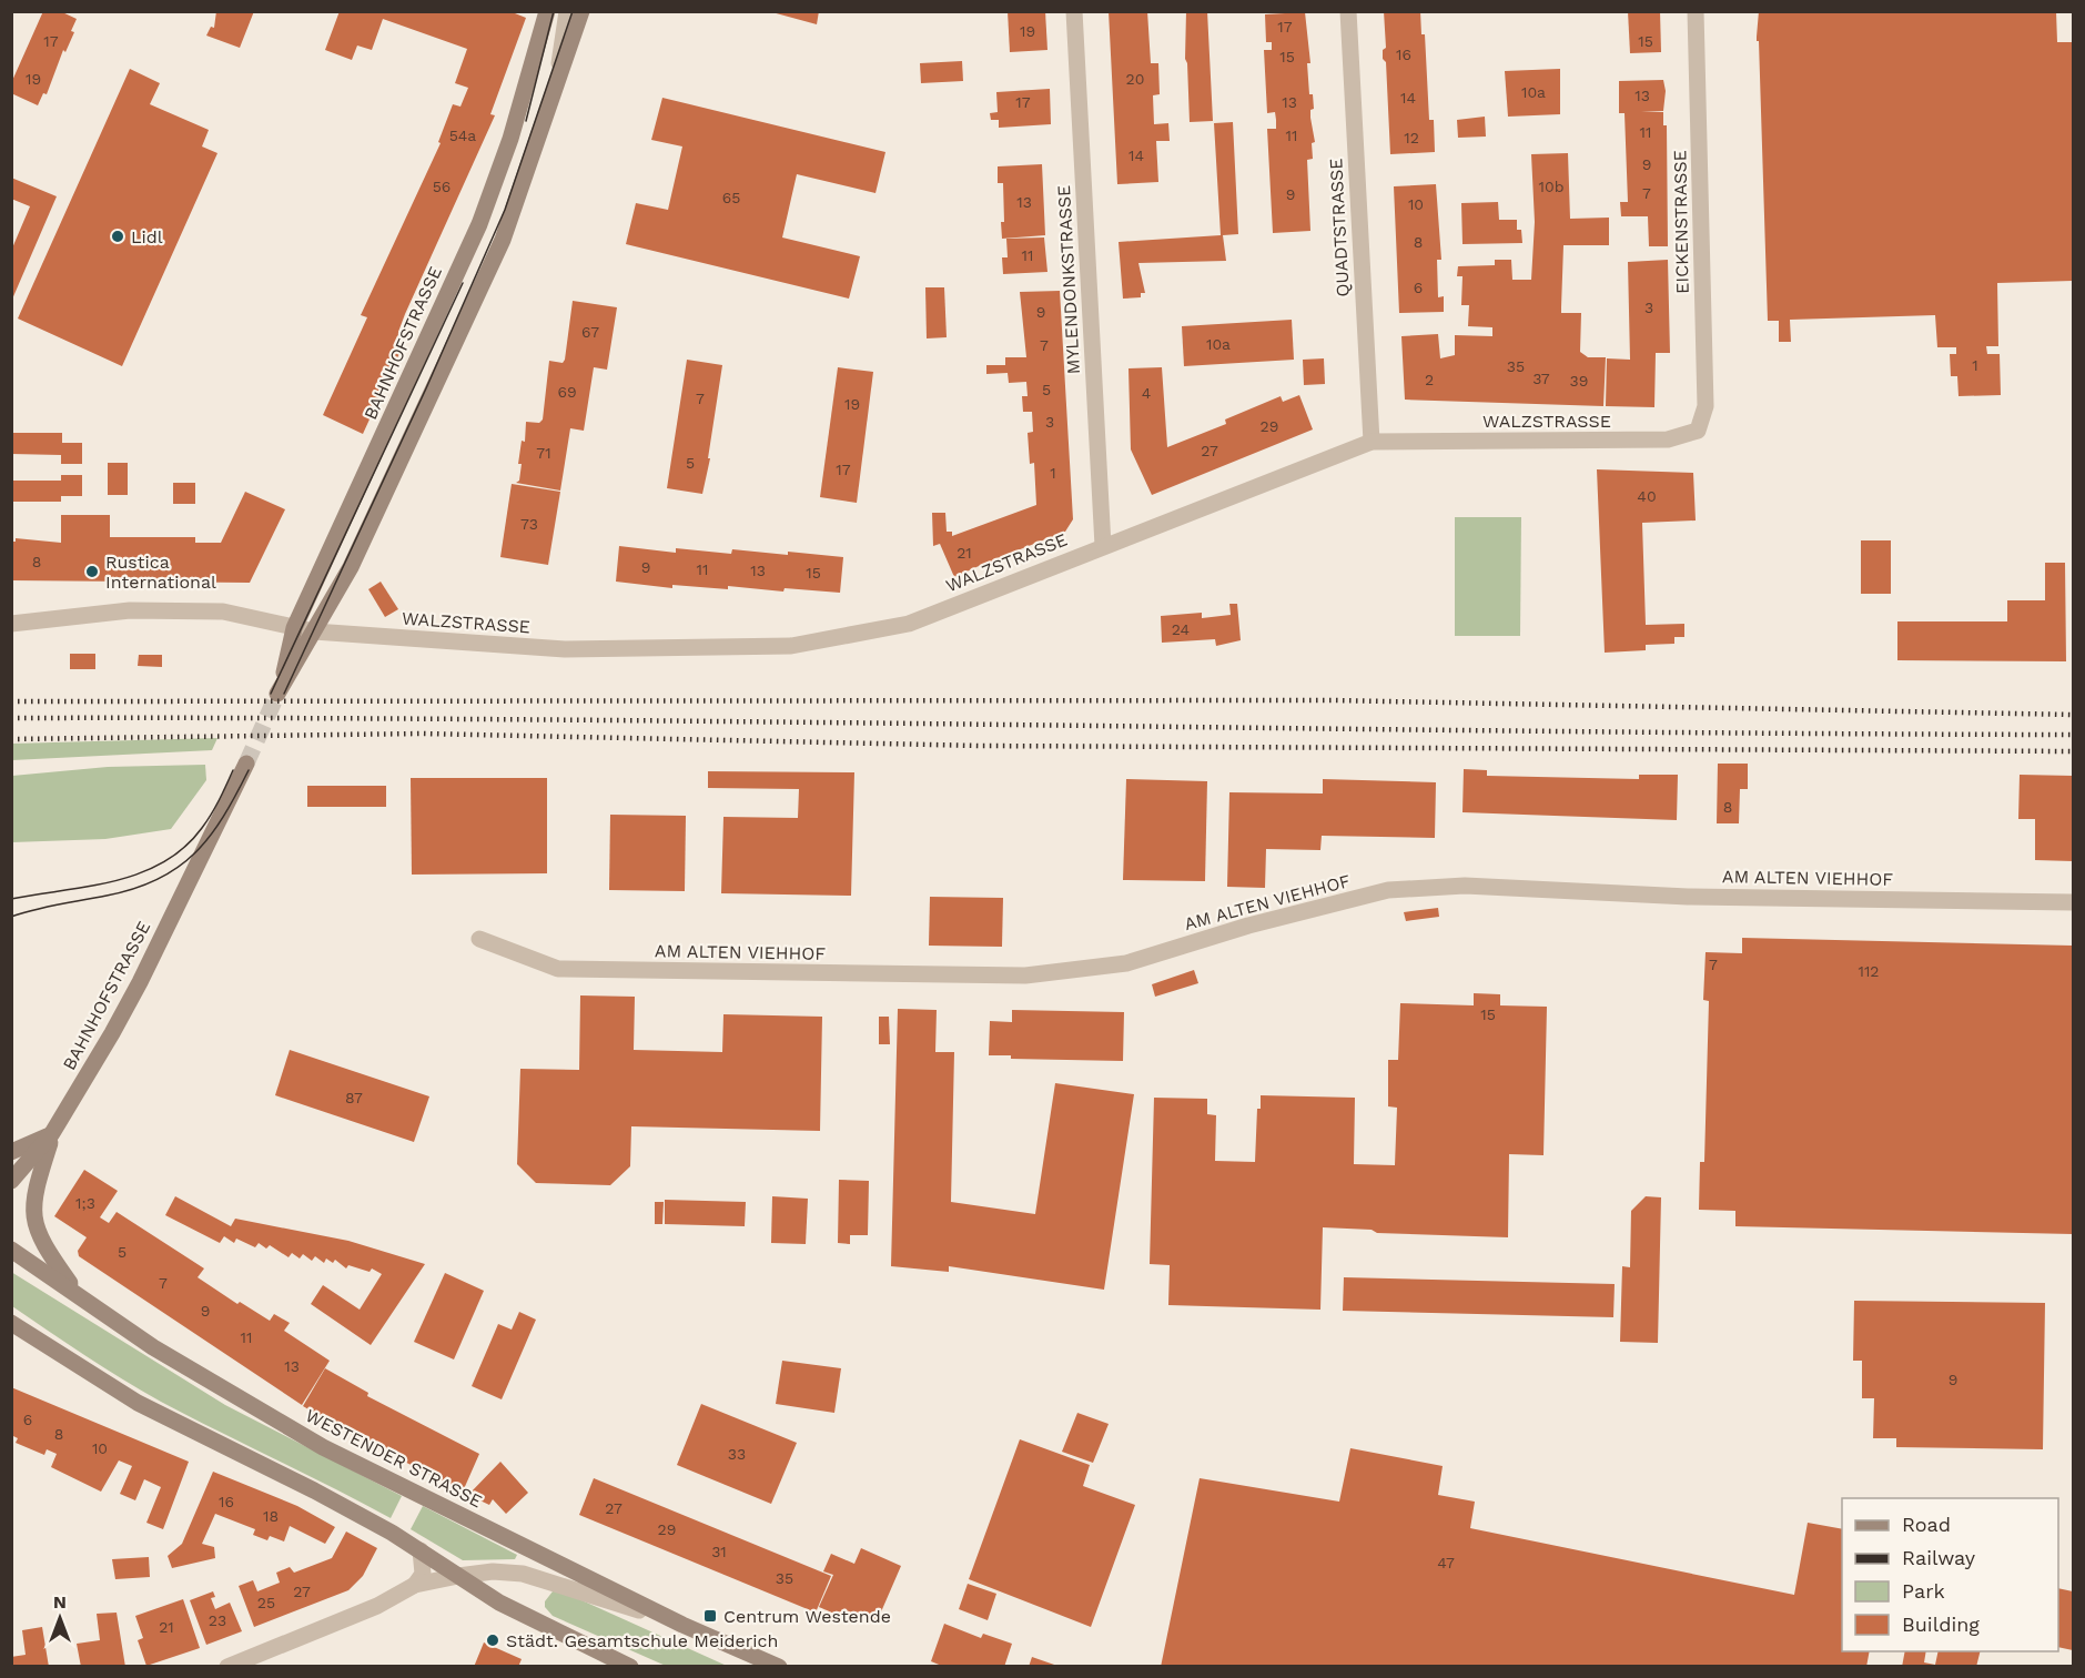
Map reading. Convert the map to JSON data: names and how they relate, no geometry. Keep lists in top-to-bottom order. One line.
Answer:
{"streets":{"main road":["BAHNHOFSTRASSE","WESTENDER STRASSE"],"street":["EICKENSTRASSE","QUADTSTRASSE","MYLENDONKSTRASSE","WALZSTRASSE","AM ALTEN VIEHHOF"]},"crossings":[["EICKENSTRASSE","WALZSTRASSE"],["QUADTSTRASSE","WALZSTRASSE"],["MYLENDONKSTRASSE","WALZSTRASSE"],["BAHNHOFSTRASSE","WALZSTRASSE"]],"places":{"other":["Lidl","Rustica International","Städt. Gesamtschule Meiderich"],"transit":["Centrum Westende"]},"house_numbers":["17","19","17","15","16","15","19","20","10a","13","14","17","13","11","54a","11","12","14","9","56","10b","7","9","65","13","10","8","11","6","3","9","67","10a","7","1","35","37","2","39","5","69","4","7","19","3","29","27","71","5","17","1","40","73","21","8","9","11","13","15","24","8","7","112","15","87","1;3","5","7","9","11","13","9","6","8","10","33","16","27","18","29","31","47","35","27","25","23","21"],"legend":["Road","Railway","Park","Building"],"north":"top"}
